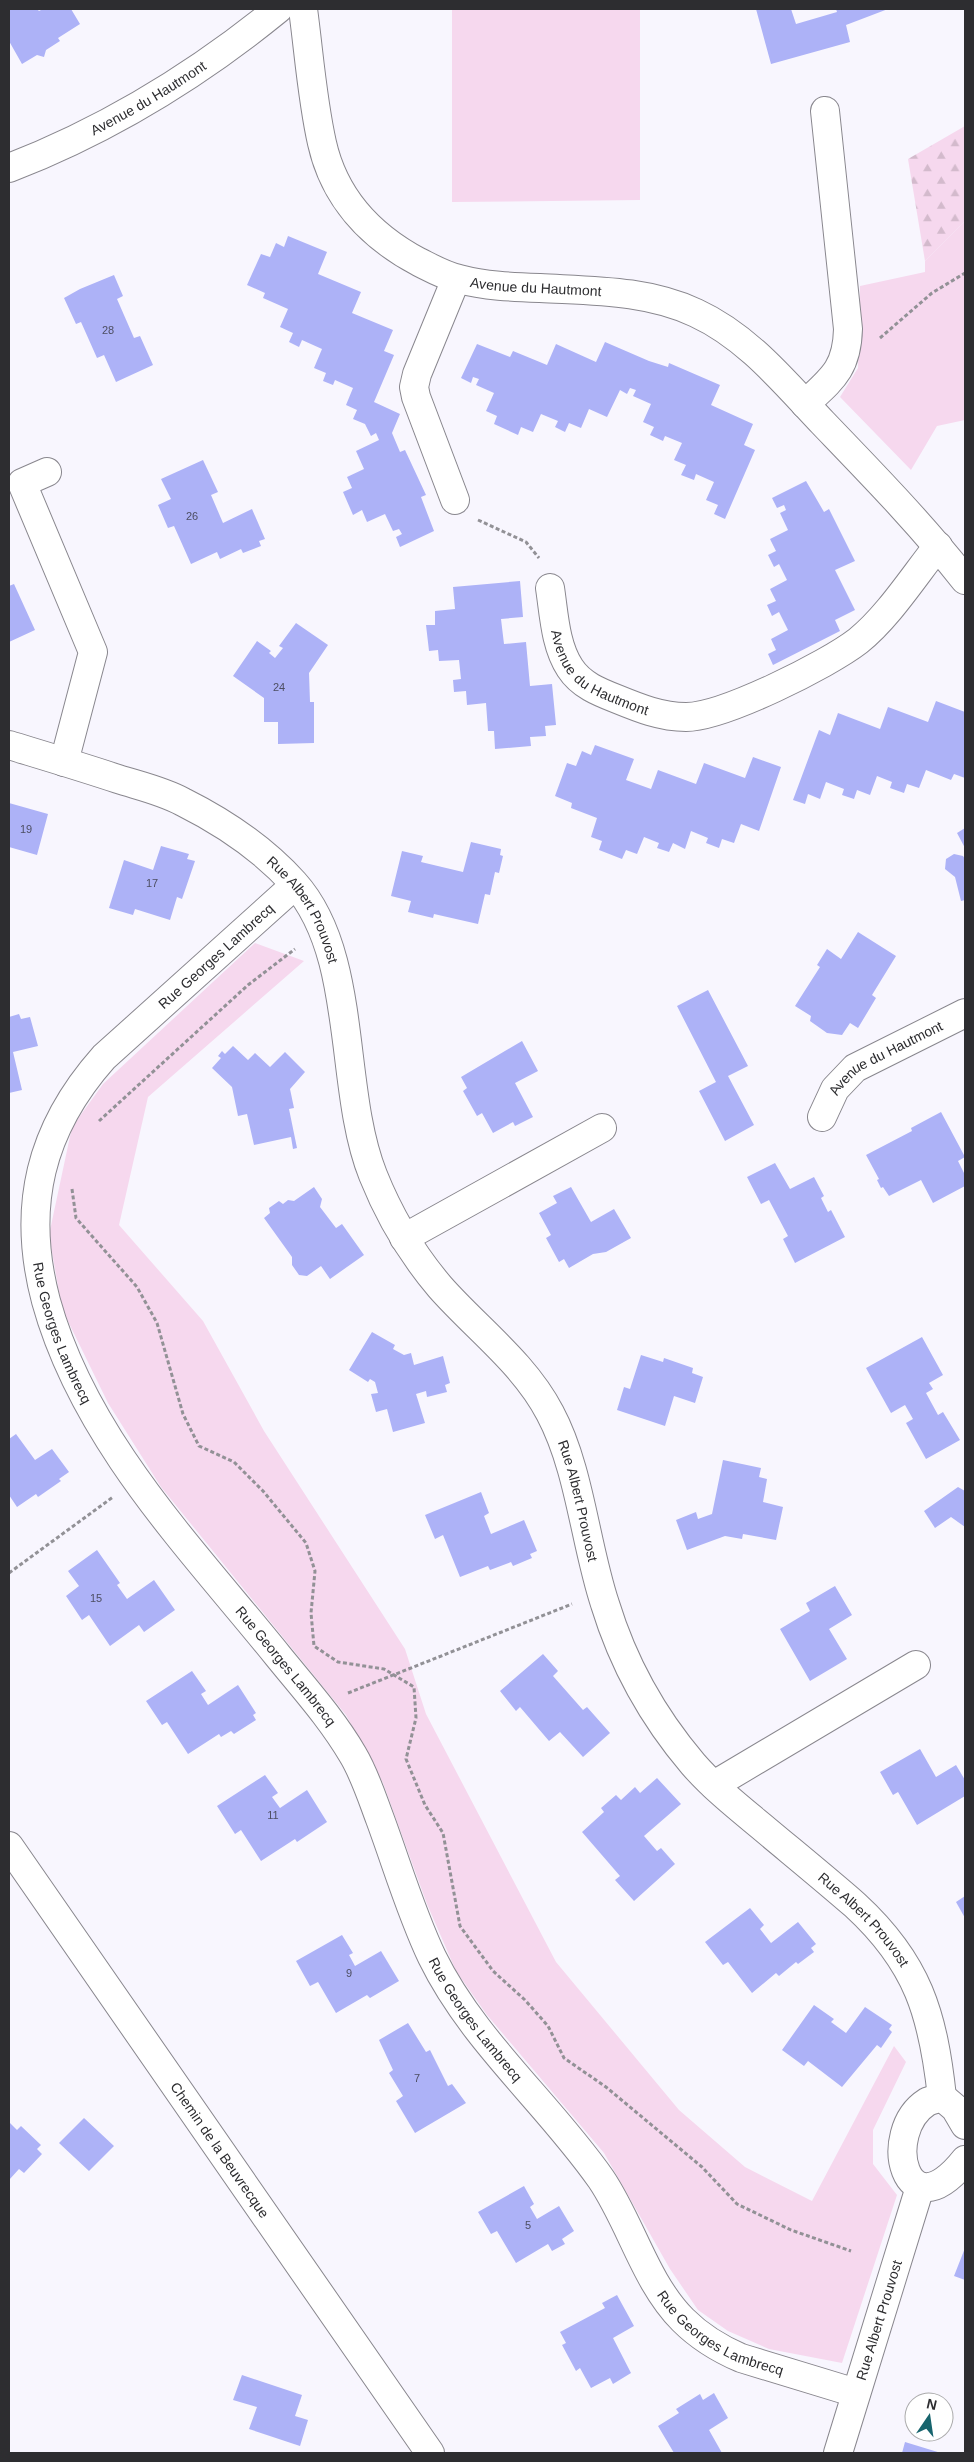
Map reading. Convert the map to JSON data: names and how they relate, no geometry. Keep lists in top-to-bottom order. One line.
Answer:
{"streets":{"street":["Avenue du Hautmont","Rue Albert Prouvost","Rue Georges Lambrecq","Chemin de la Beuvrecque"]},"crossings":[["Rue Albert Prouvost","Rue Georges Lambrecq"]],"house_numbers":["28","26","24","19","17","15","11","9","7","5"],"north":"top"}
